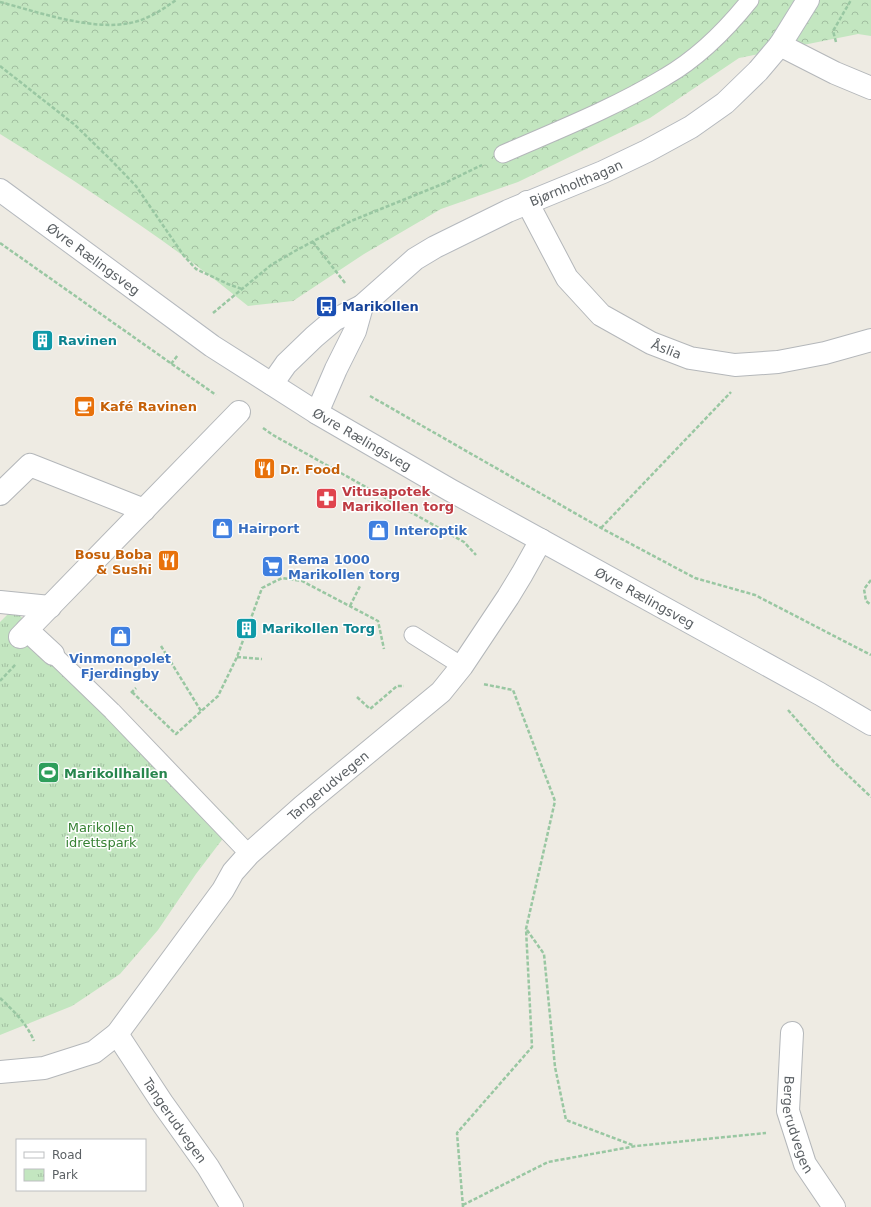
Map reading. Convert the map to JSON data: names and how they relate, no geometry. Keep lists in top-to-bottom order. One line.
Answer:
{"streets":{"street":["Bjørnholthagan","Øvre Rælingsveg","Åslia","Tangerudvegen","Bergerudvegen"]},"crossings":[["Bjørnholthagan","Øvre Rælingsveg"],["Bjørnholthagan","Åslia"],["Øvre Rælingsveg","Tangerudvegen"]],"parks":["Marikollen idrettspark"],"places":{"bus stop":["Marikollen"],"building":["Ravinen","Marikollen Torg"],"cafe":["Kafé Ravinen"],"restaurant":["Dr. Food","Bosu Boba & Sushi"],"pharmacy":["Vitusapotek Marikollen torg"],"shop":["Hairport","Interoptik","Vinmonopolet Fjerdingby"],"supermarket":["Rema 1000 Marikollen torg"],"sports":["Marikollhallen"]},"legend":["Road","Park"]}
